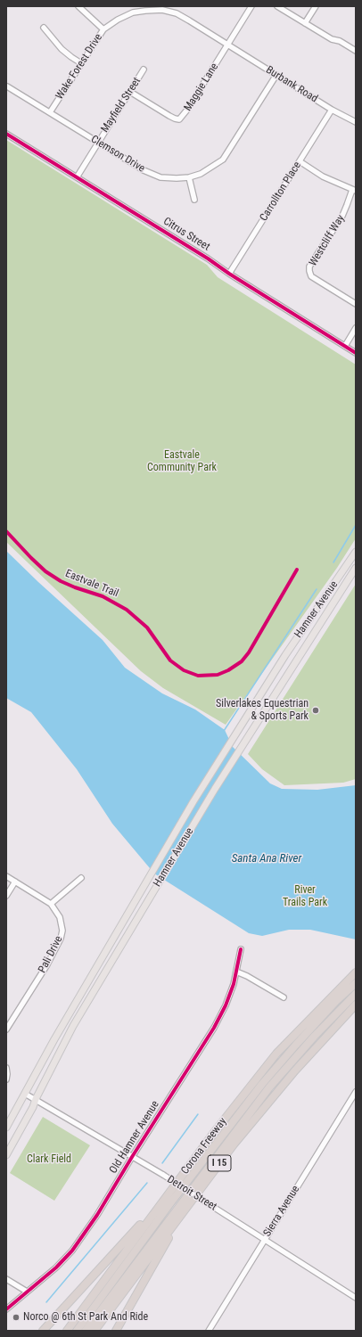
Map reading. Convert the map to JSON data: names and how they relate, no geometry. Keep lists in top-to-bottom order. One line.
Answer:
{"streets":{"highway":["Corona Freeway","I 15"],"main road":["Hamner Avenue"],"street":["Wake Forest Drive","Burbank Road","Maggie Lane","Mayfield Street","Clemson Drive","Carrollton Place","Citrus Street","Westcliff Way","Pali Drive","Old Hamner Avenue","Detroit Street","Sierra Avenue"],"cycle path":["Eastvale Trail"]},"crossings":[["Wake Forest Drive","Burbank Road"],["Wake Forest Drive","Maggie Lane"],["Wake Forest Drive","Clemson Drive"],["Burbank Road","Maggie Lane"],["Burbank Road","Clemson Drive"],["Burbank Road","Carrollton Place"],["Maggie Lane","Mayfield Street"],["Mayfield Street","Clemson Drive"],["Mayfield Street","Citrus Street"],["Carrollton Place","Citrus Street"],["Hamner Avenue","Detroit Street"],["Old Hamner Avenue","Detroit Street"],["Detroit Street","Sierra Avenue"]],"water":["Santa Ana River"],"parks":["Eastvale Community Park","River Trails Park","Clark Field"],"places":["Silverlakes Equestrian & Sports Park","Norco @ 6th St Park And Ride"]}
